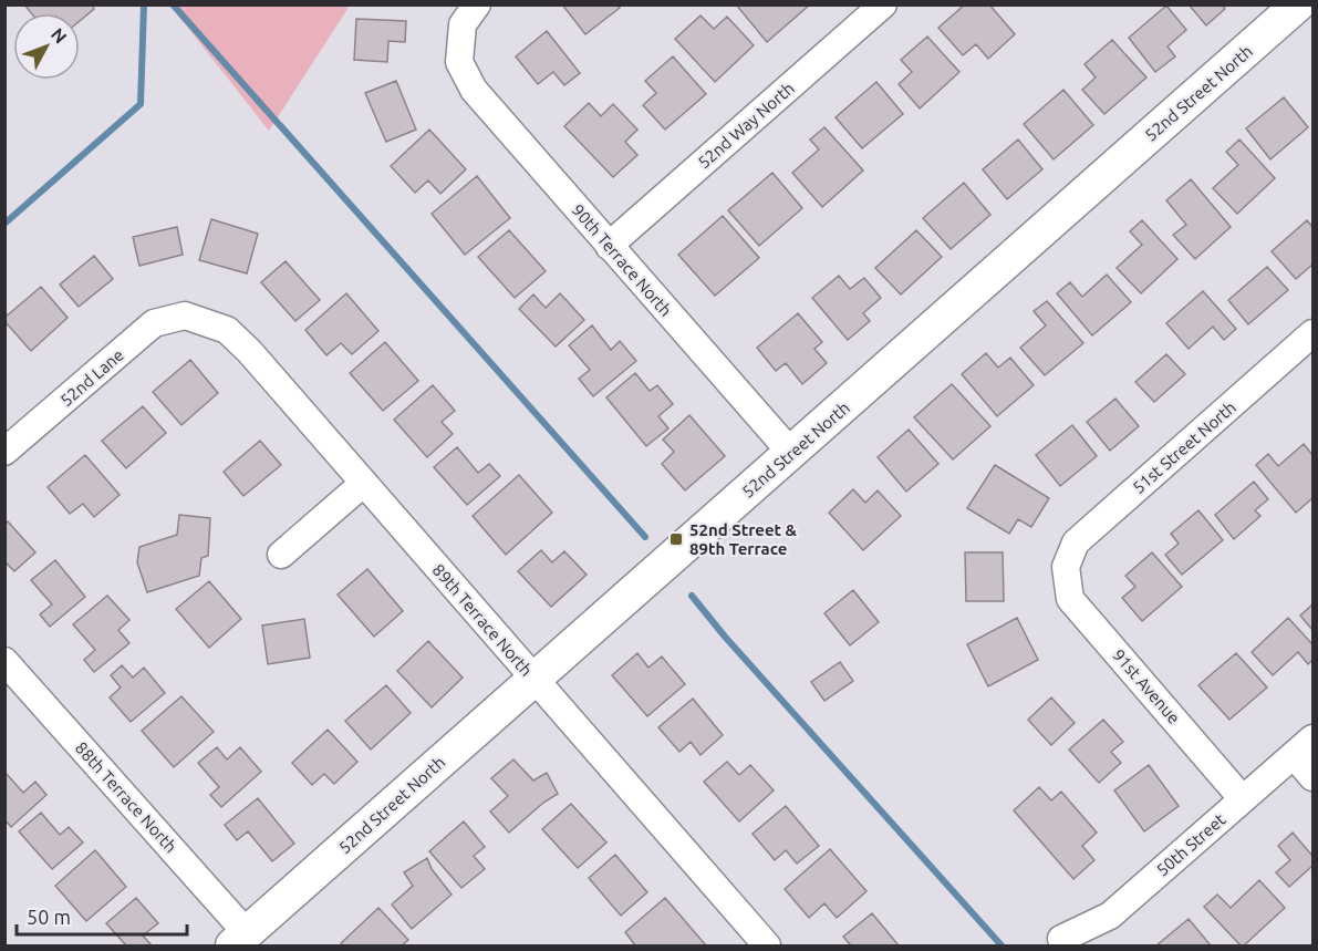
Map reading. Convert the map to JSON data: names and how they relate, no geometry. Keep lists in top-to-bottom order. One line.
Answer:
{"streets":{"street":["52nd Street North","52nd Way North","90th Terrace North","52nd Lane","51st Street North","89th Terrace North","91st Avenue","88th Terrace North","50th Street"]},"crossings":[["52nd Street North","90th Terrace North"],["52nd Street North","89th Terrace North"],["52nd Street North","88th Terrace North"],["52nd Way North","90th Terrace North"],["52nd Lane","89th Terrace North"],["51st Street North","91st Avenue"],["91st Avenue","50th Street"]],"places":{"transit":["52nd Street & 89th Terrace"]},"scale_bar":"50 m","north":"top right"}
